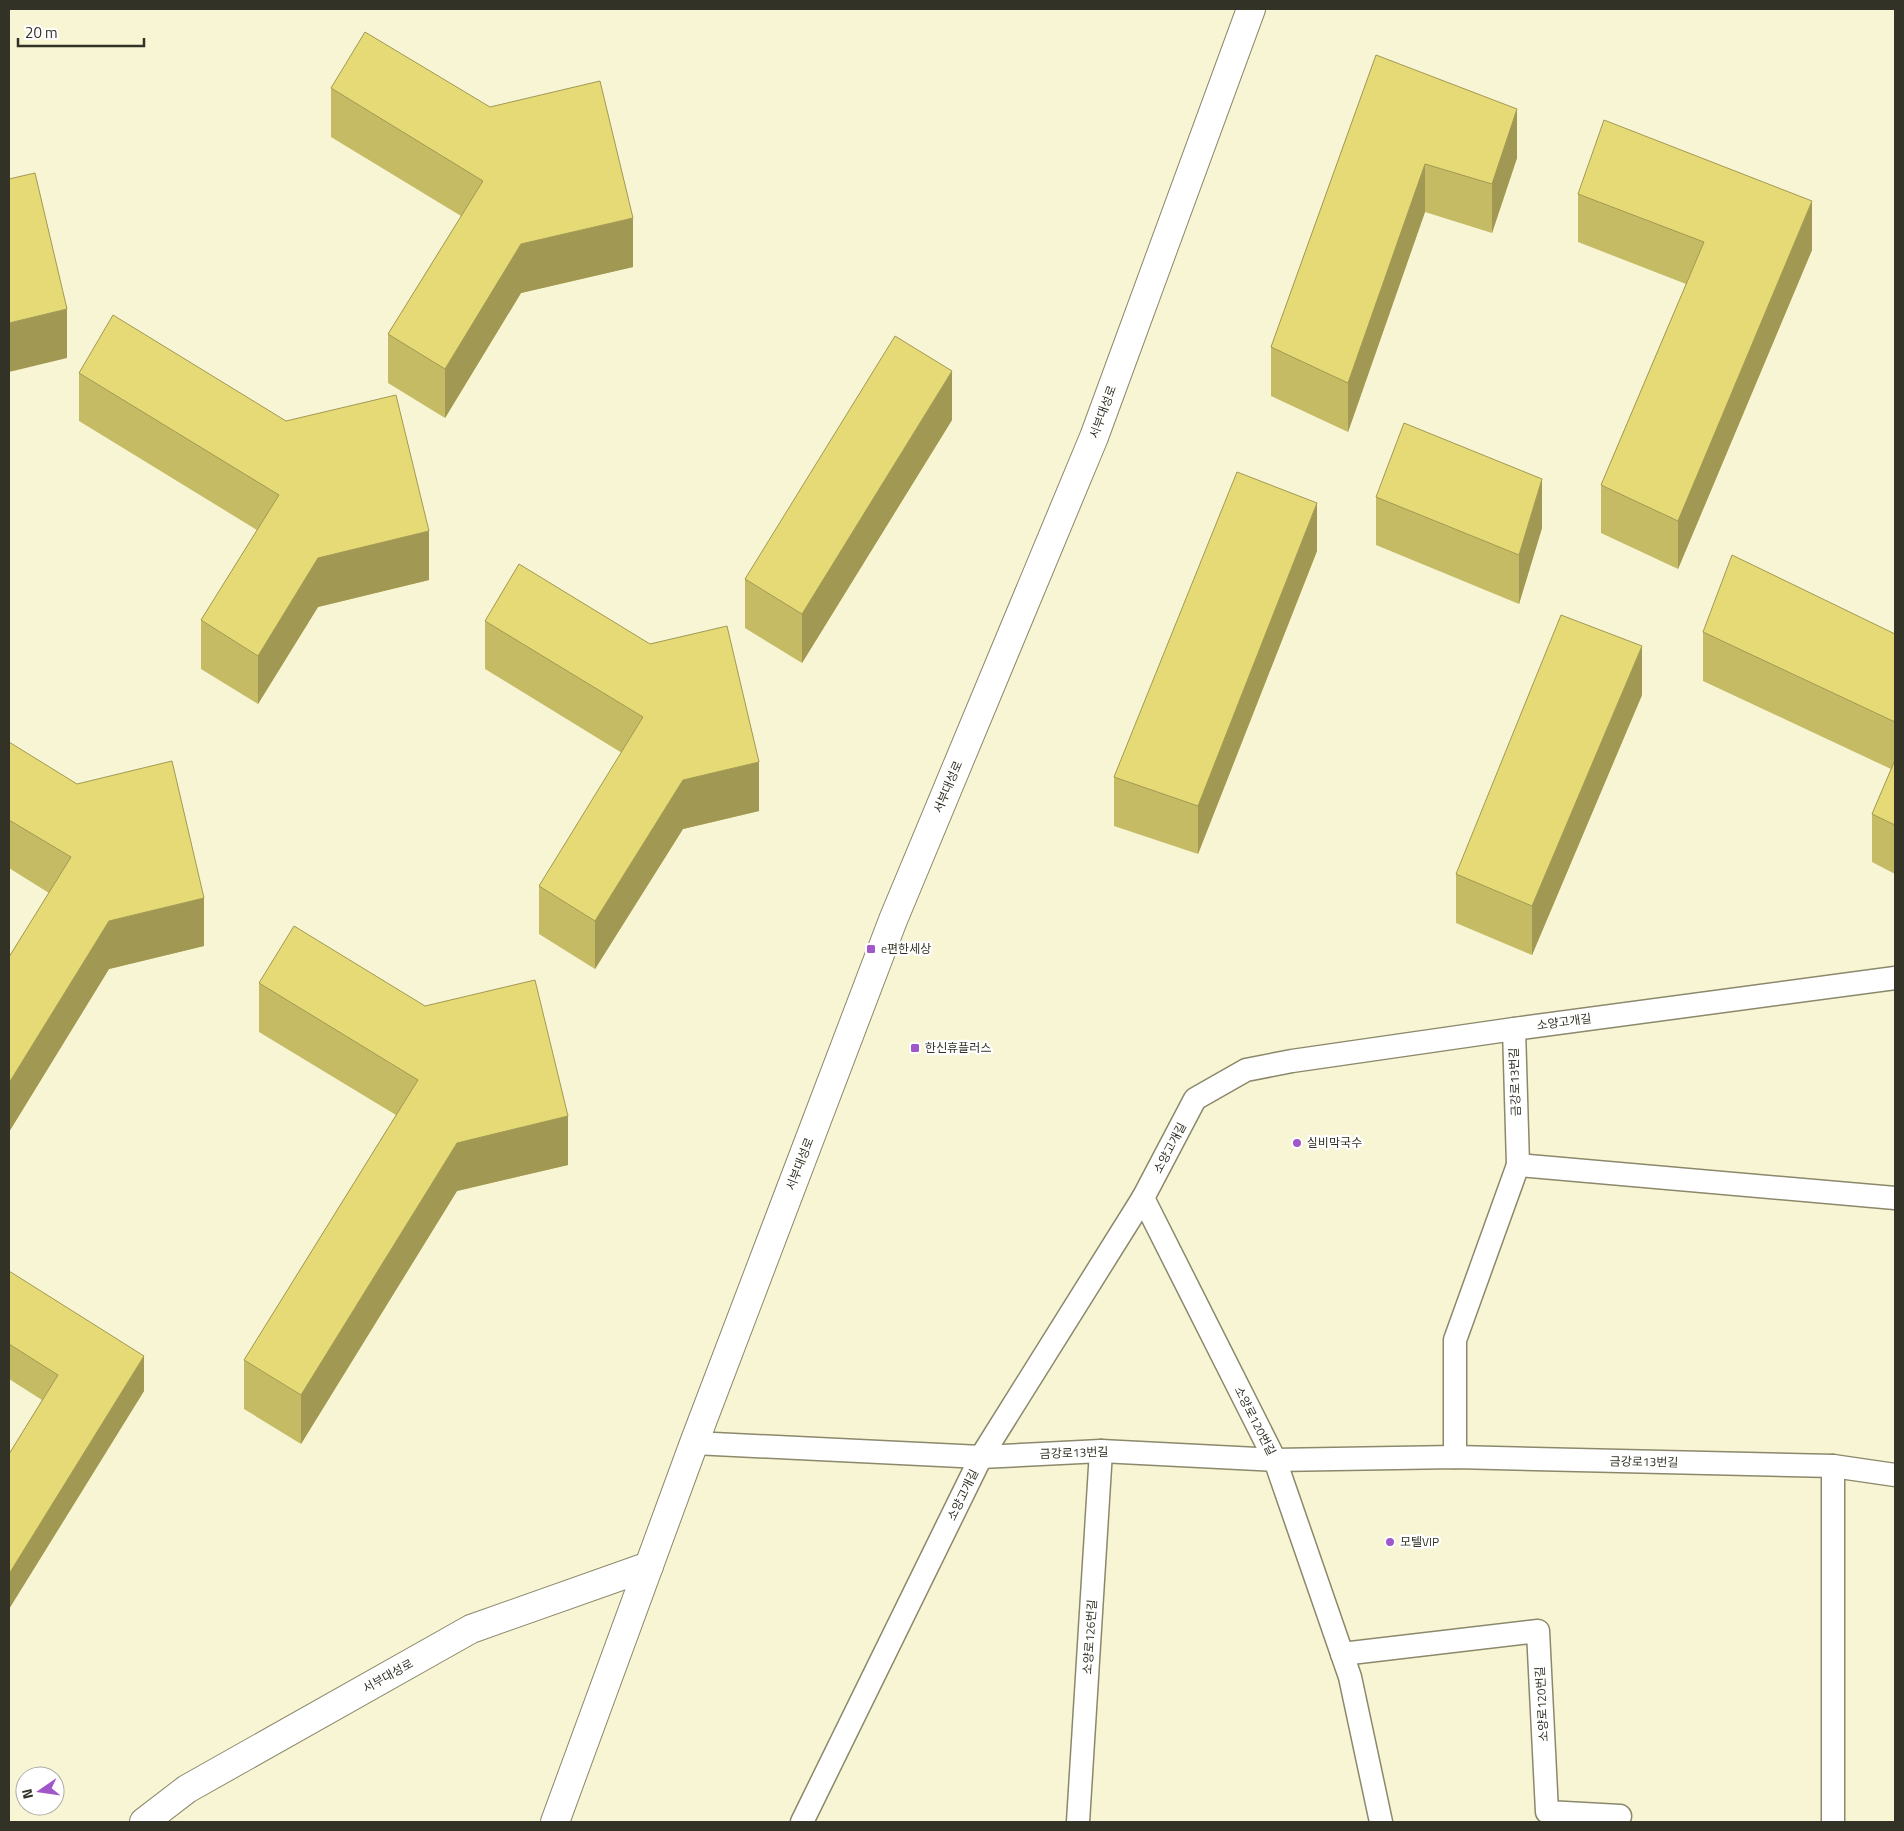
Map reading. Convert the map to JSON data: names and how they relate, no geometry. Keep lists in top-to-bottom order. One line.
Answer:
{"streets":{"street":["서부대성로"],"lane":["소양고개길","금강로13번길","소양로120번길","소양로126번길"]},"crossings":[["서부대성로","금강로13번길"],["소양고개길","금강로13번길"],["소양고개길","소양로120번길"],["금강로13번길","소양로120번길"],["금강로13번길","소양로126번길"]],"places":{"transit":["e편한세상","한신휴플러스"],"other":["실비막국수","모텔VIP"]},"scale_bar":"20 m","north":"left"}
